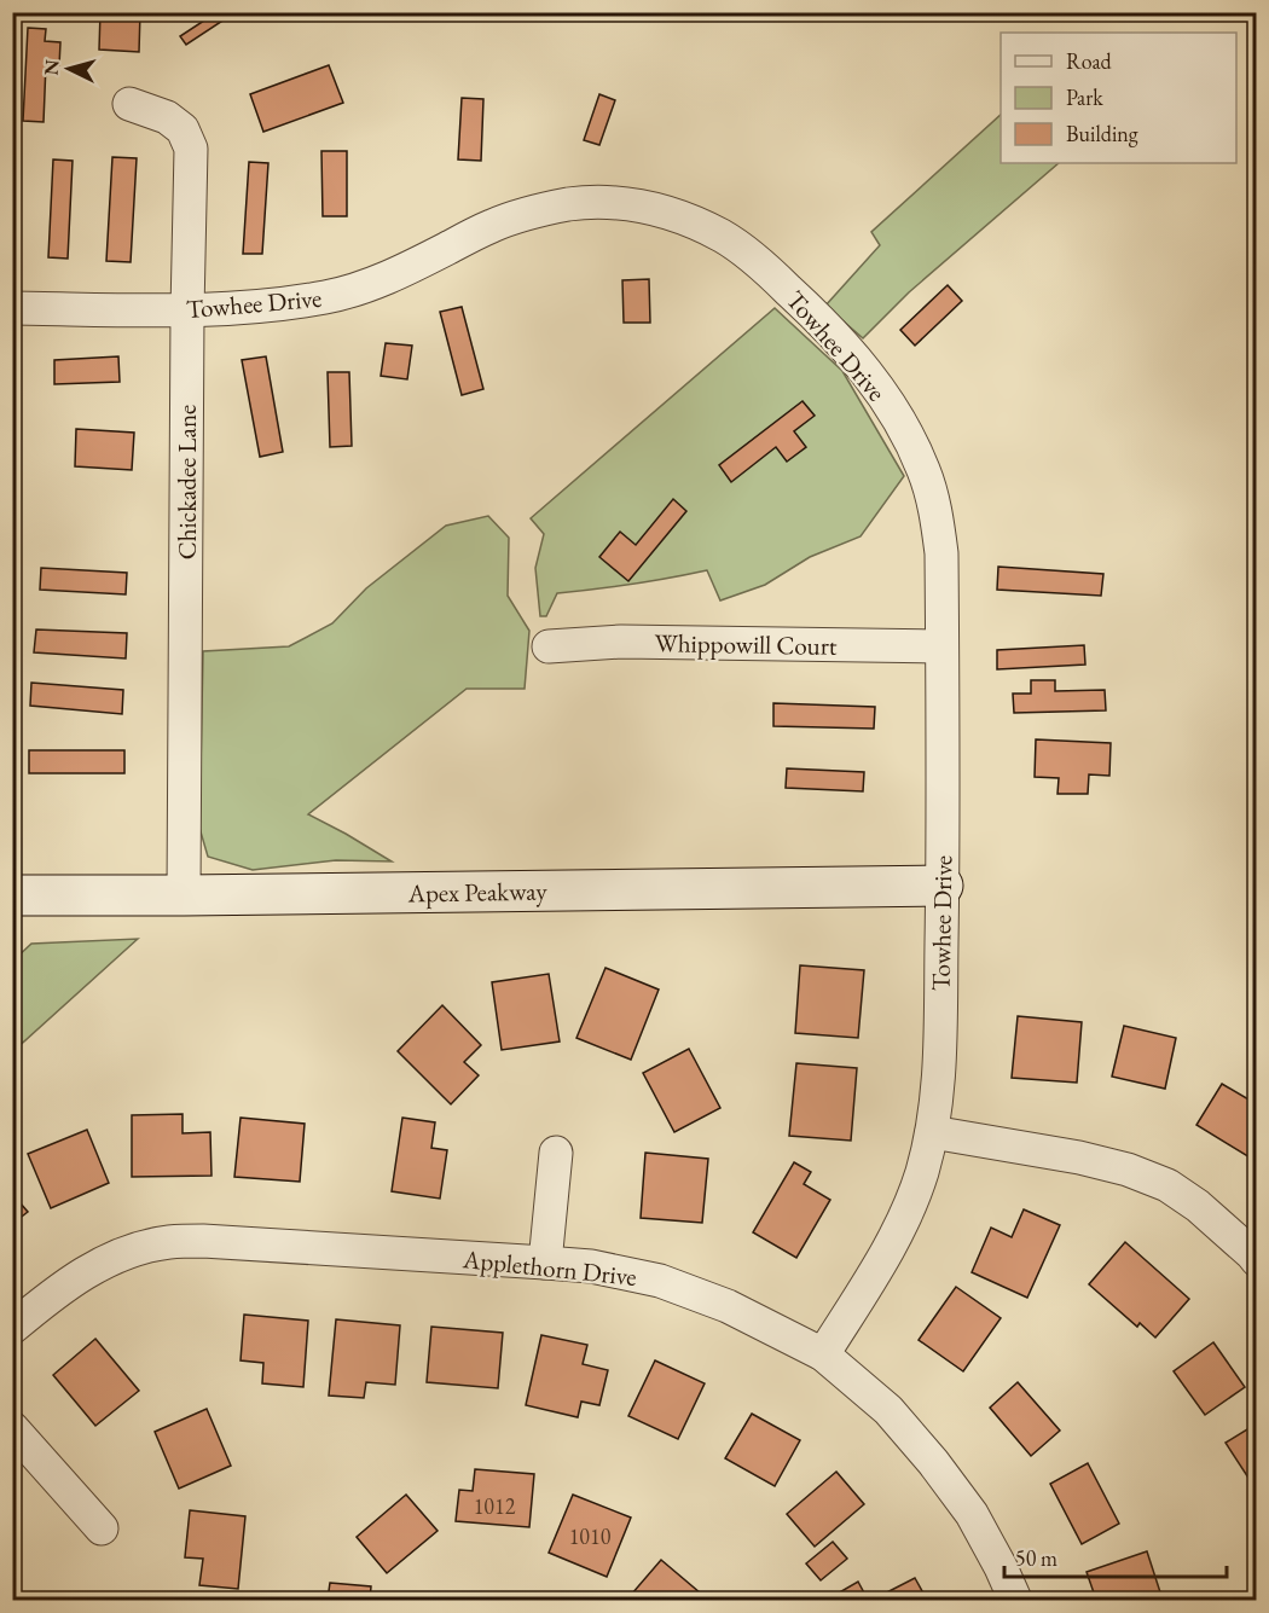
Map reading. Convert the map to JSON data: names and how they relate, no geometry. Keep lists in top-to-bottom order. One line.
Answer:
{"streets":{"main road":["Apex Peakway"],"street":["Towhee Drive","Chickadee Lane","Whippowill Court","Applethorn Drive"]},"crossings":[["Towhee Drive","Chickadee Lane"],["Towhee Drive","Whippowill Court"],["Towhee Drive","Apex Peakway"],["Towhee Drive","Applethorn Drive"],["Chickadee Lane","Apex Peakway"]],"house_numbers":["1012","1010"],"legend":["Road","Park","Building"],"scale_bar":"50 m","north":"left"}
